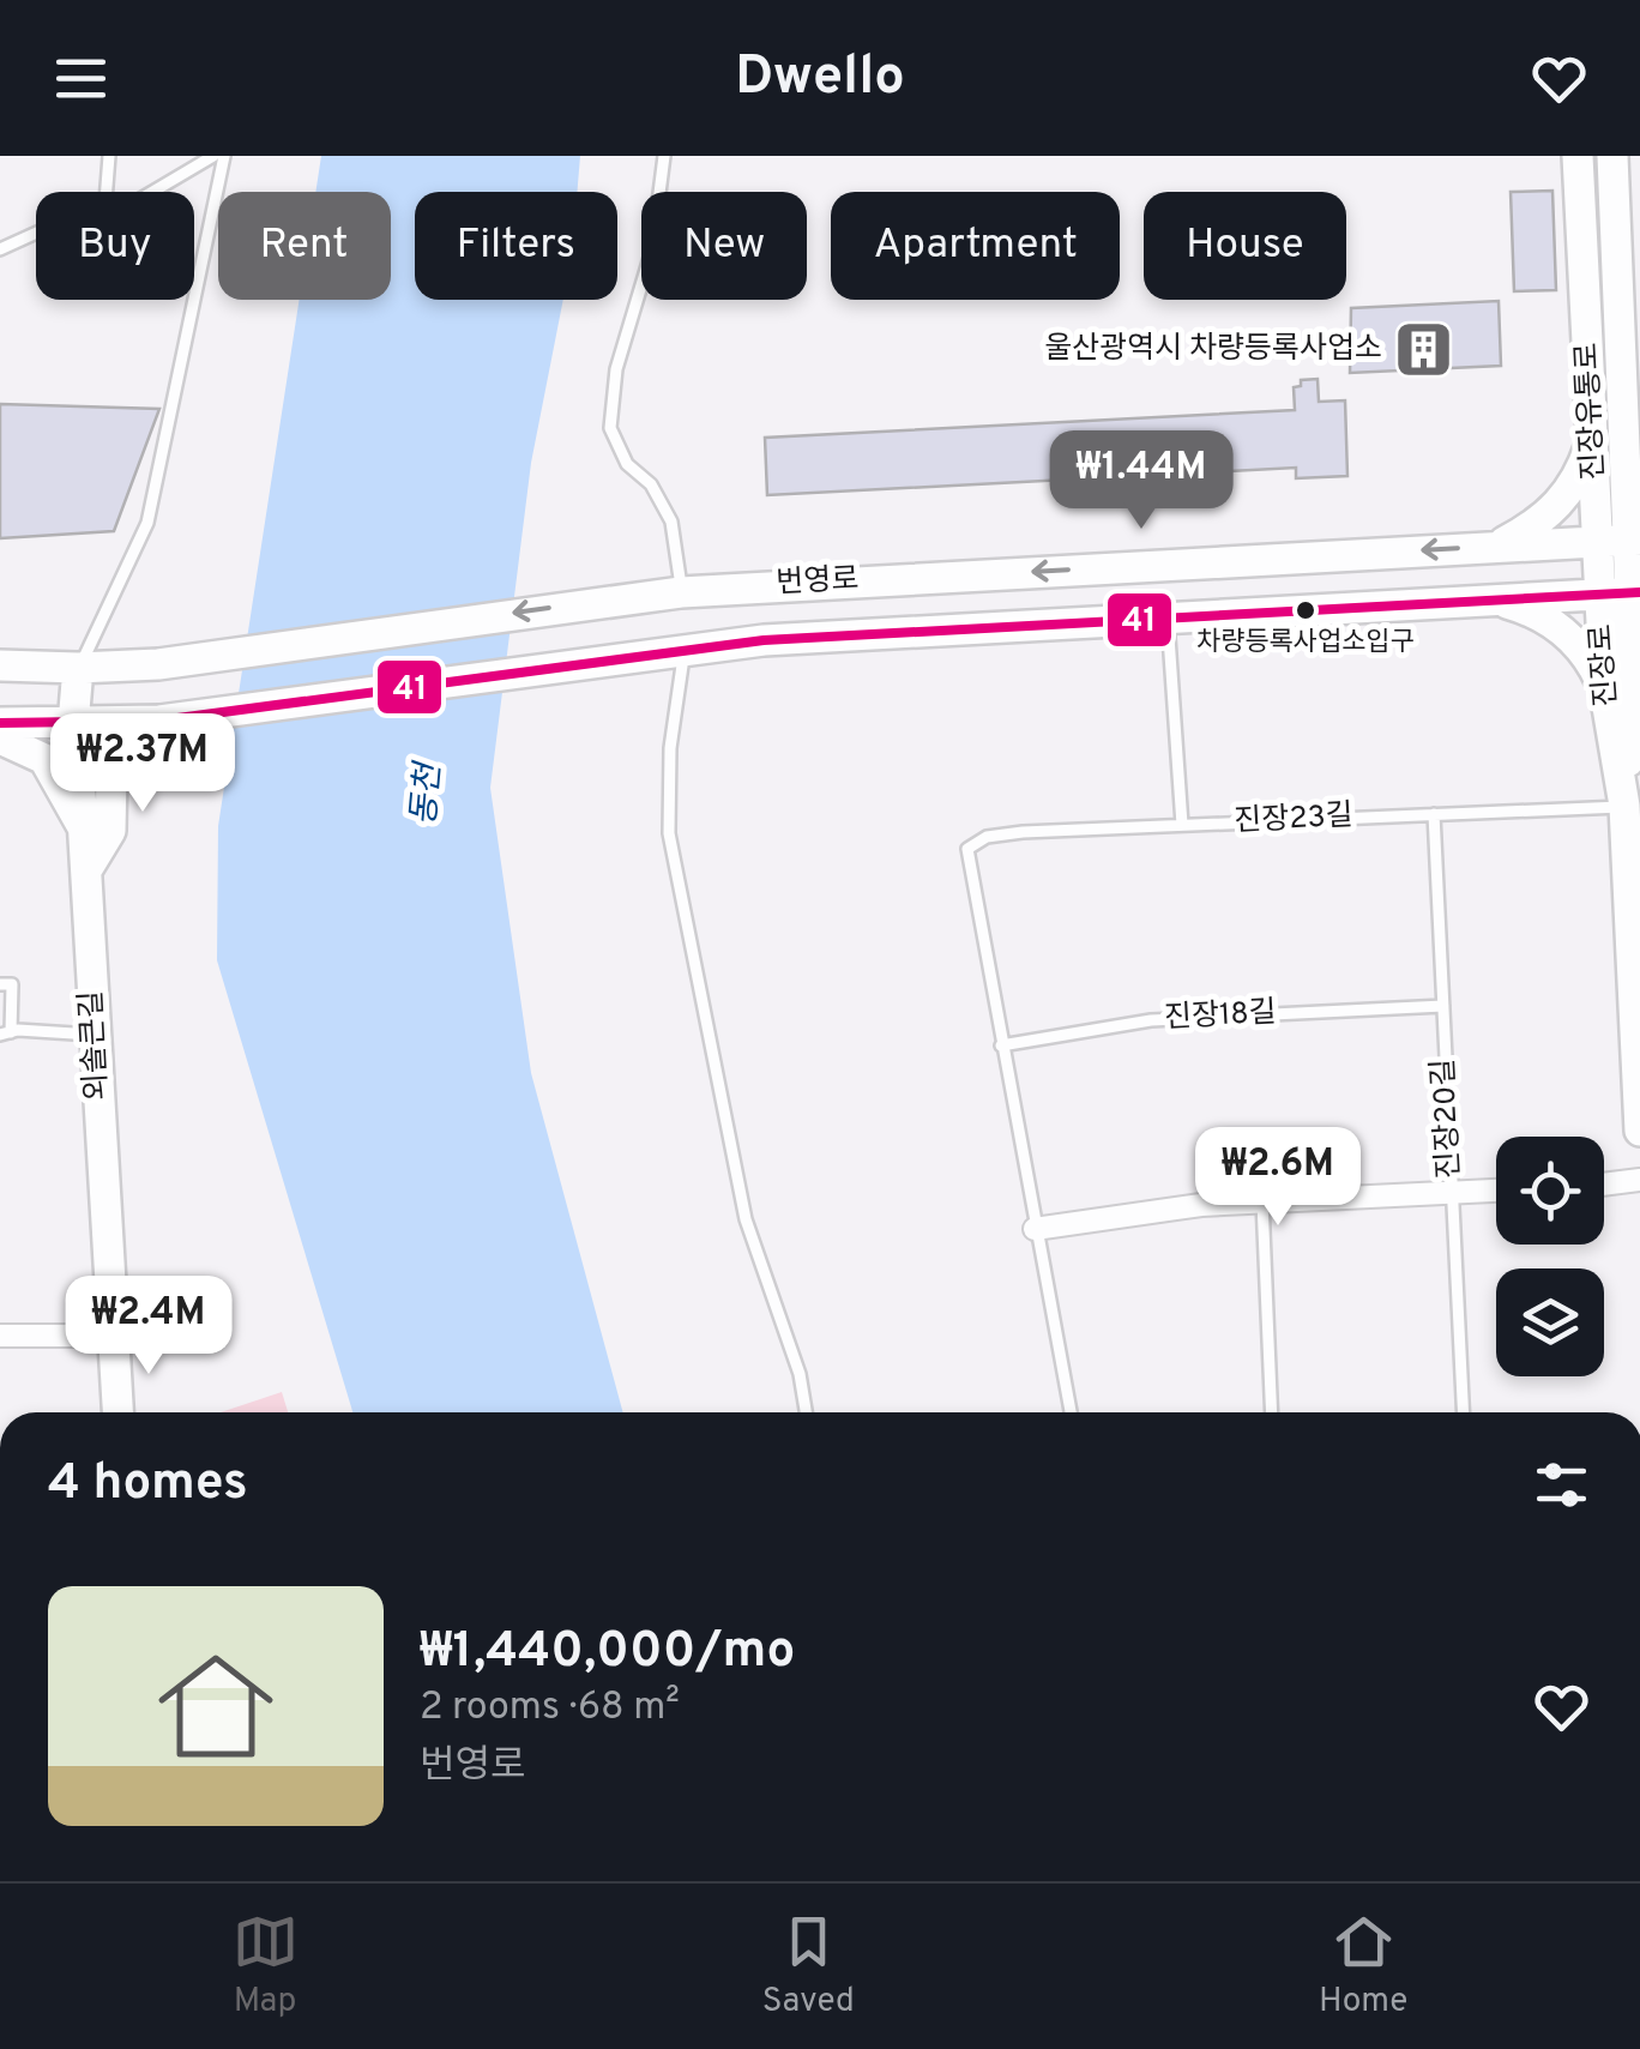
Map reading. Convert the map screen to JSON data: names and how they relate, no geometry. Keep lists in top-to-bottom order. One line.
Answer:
{"streets":{"main road":["진장유통로","번영로","진장로","외솔큰길"],"lane":["진장23길","진장18길","진장20길"]},"crossings":[["진장유통로","번영로"],["진장유통로","진장로"],["번영로","진장로"],["번영로","외솔큰길"],["진장로","진장23길"],["진장23길","진장18길"],["진장23길","진장20길"],["진장18길","진장20길"]],"water":["동천"],"places":{"building":["울산광역시 차량등록사업소"],"other":["차량등록사업소입구"]},"lines":["transit line 41"],"page":{"header":"Dwello","chip":["Buy","Rent","Filters","New","Apartment","House"],"price":["₩1.44M","₩2.37M","₩2.6M","₩2.4M"],"heading":"4 homes","list":[{"name":"₩1,440,000/mo","note":"2 rooms · 68 m² · 번영로"}],"tabs":["Map","Saved","Home"]}}
